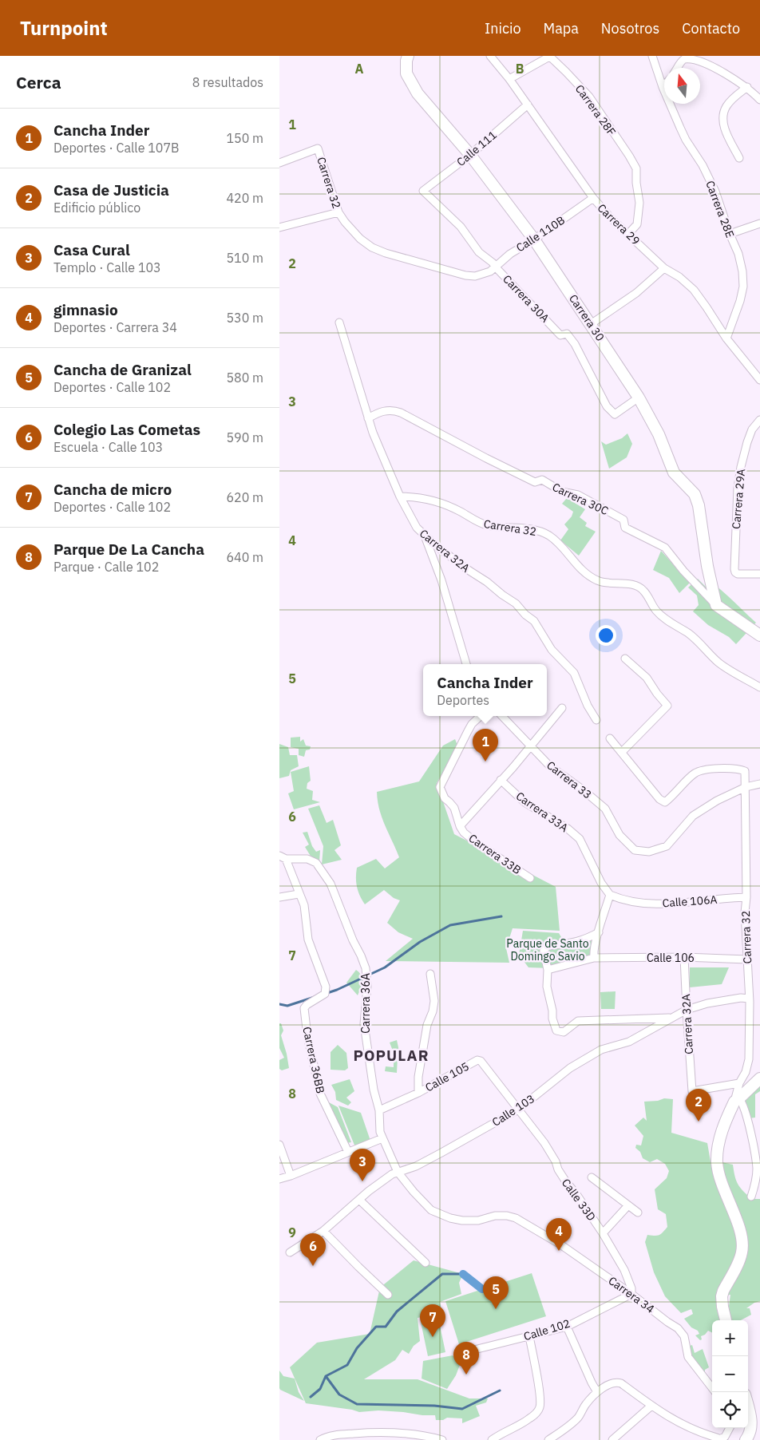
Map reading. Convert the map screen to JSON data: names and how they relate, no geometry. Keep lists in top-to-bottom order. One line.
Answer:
{"streets":{"street":["Carrera 28F","Calle 111","Carrera 32","Carrera 28E","Carrera 29","Calle 110B","Carrera 30A","Carrera 30","Carrera 30C","Carrera 29A","Carrera 32A","Carrera 33","Carrera 33A","Carrera 33B","Calle 106A","Calle 106","Carrera 36A","Carrera 36BB","Calle 105","Calle 103","Calle 33D","Carrera 34","Calle 102"]},"crossings":[["Carrera 28F","Carrera 29"],["Calle 111","Carrera 29"],["Calle 111","Carrera 30A"],["Calle 111","Carrera 30"],["Carrera 32","Calle 110B"],["Carrera 32","Carrera 30A"],["Carrera 32","Carrera 32A"],["Carrera 32","Carrera 33"],["Carrera 32","Calle 106A"],["Carrera 32","Calle 106"],["Carrera 32","Calle 103"],["Carrera 28E","Carrera 29"],["Carrera 29","Calle 110B"],["Calle 110B","Carrera 30A"],["Calle 110B","Carrera 30"],["Carrera 30A","Carrera 30"],["Carrera 30","Carrera 30C"],["Carrera 30C","Carrera 32A"],["Carrera 32A","Calle 106"],["Carrera 32A","Calle 103"],["Carrera 33A","Calle 106A"],["Carrera 36A","Calle 105"],["Carrera 36A","Calle 103"],["Carrera 36A","Carrera 34"],["Calle 105","Calle 103"],["Calle 105","Calle 33D"],["Calle 103","Calle 33D"],["Calle 33D","Carrera 34"],["Calle 33D","Calle 102"],["Carrera 34","Calle 102"]],"districts":["POPULAR"],"parks":["Parque de Santo Domingo Savio"],"north":"top","page":{"header":"Turnpoint","nav":["Inicio","Mapa","Nosotros","Contacto"],"heading":["Cerca","8 resultados"],"list":[{"mark":"1","name":"Cancha Inder","note":"Deportes · Calle 107B","value":"150 m"},{"mark":"2","name":"Casa de Justicia","note":"Edificio público","value":"420 m"},{"mark":"3","name":"Casa Cural","note":"Templo · Calle 103","value":"510 m"},{"mark":"4","name":"gimnasio","note":"Deportes · Carrera 34","value":"530 m"},{"mark":"5","name":"Cancha de Granizal","note":"Deportes · Calle 102","value":"580 m"},{"mark":"6","name":"Colegio Las Cometas","note":"Escuela · Calle 103","value":"590 m"},{"mark":"7","name":"Cancha de micro","note":"Deportes · Calle 102","value":"620 m"},{"mark":"8","name":"Parque De La Cancha","note":"Parque · Calle 102","value":"640 m"}],"popup":["Cancha Inder","Deportes"],"pins":["1","2","3","4","6","5","7","8"],"map_buttons":["+","−"]},"grid":{"columns":["A","B"],"rows":["1","2","3","4","5","6","7","8","9"]}}
